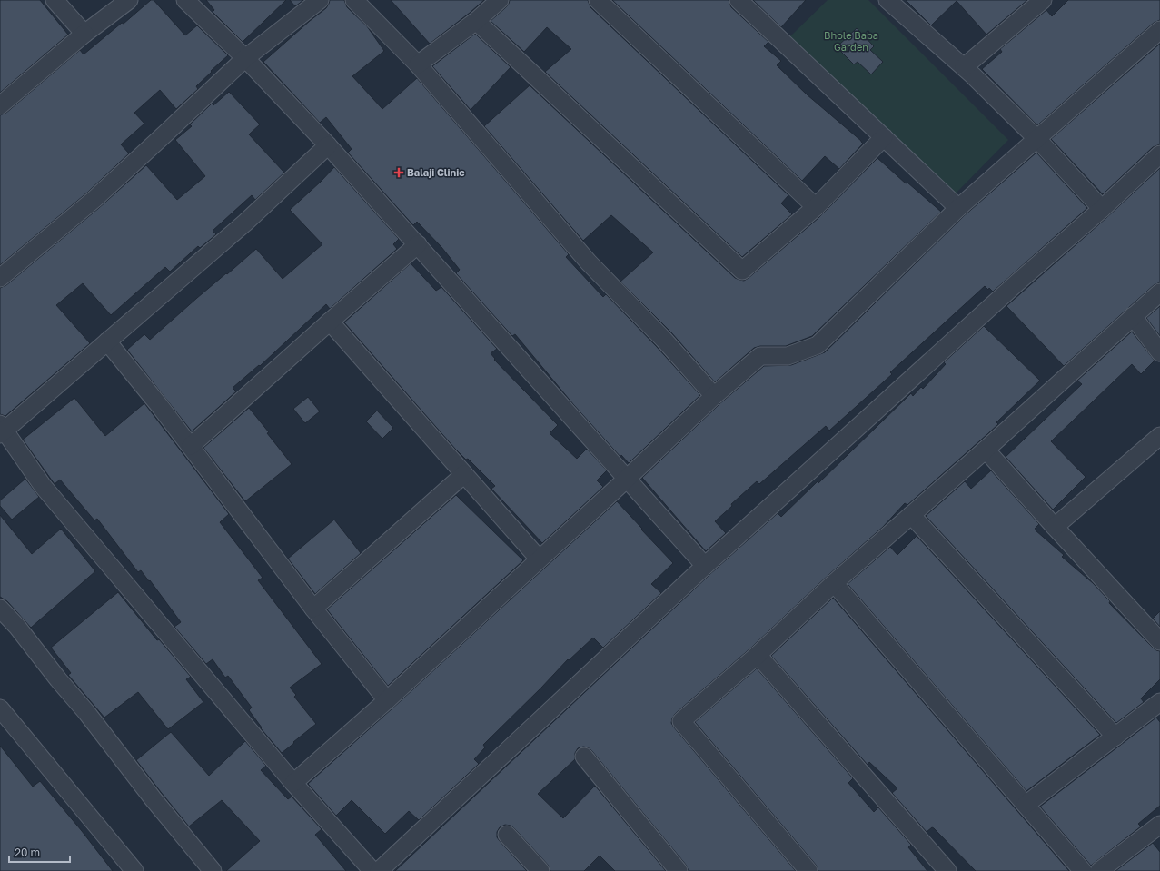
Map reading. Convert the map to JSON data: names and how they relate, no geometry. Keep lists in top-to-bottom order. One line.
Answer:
{"parks":["Bhole Baba Garden"],"places":{"health":["Balaji Clinic"]},"scale_bar":"20 m"}
